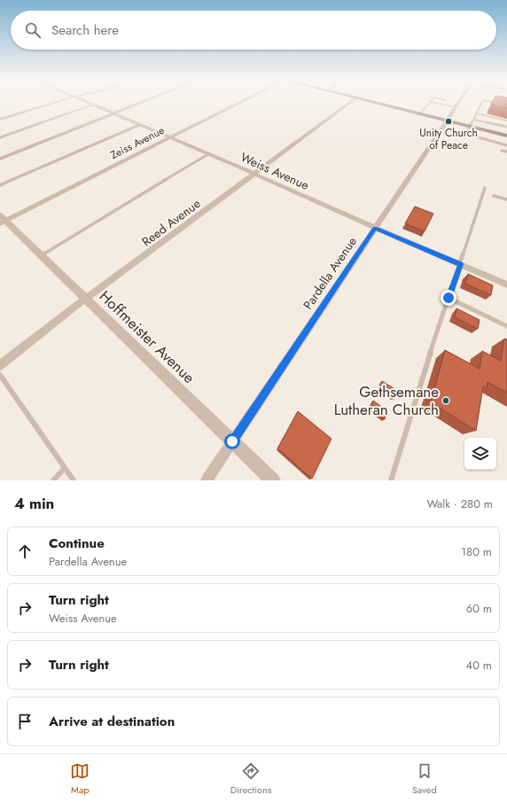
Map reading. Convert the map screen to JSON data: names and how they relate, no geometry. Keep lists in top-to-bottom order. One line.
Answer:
{"streets":{"street":["Zeiss Avenue","Weiss Avenue","Reed Avenue","Pardella Avenue","Hoffmeister Avenue"]},"crossings":[["Zeiss Avenue","Weiss Avenue"],["Zeiss Avenue","Hoffmeister Avenue"],["Weiss Avenue","Reed Avenue"],["Weiss Avenue","Pardella Avenue"],["Reed Avenue","Hoffmeister Avenue"],["Pardella Avenue","Hoffmeister Avenue"]],"places":["Unity Church of Peace","Gethsemane Lutheran Church"],"page":{"search":"Search here","heading":["4 min","Walk · 280 m"],"list":[["Continue","Pardella Avenue","180 m"],["Turn right","Weiss Avenue","60 m"],["Turn right","40 m"],"Arrive at destination"],"nav":["Map","Directions","Saved"]}}
